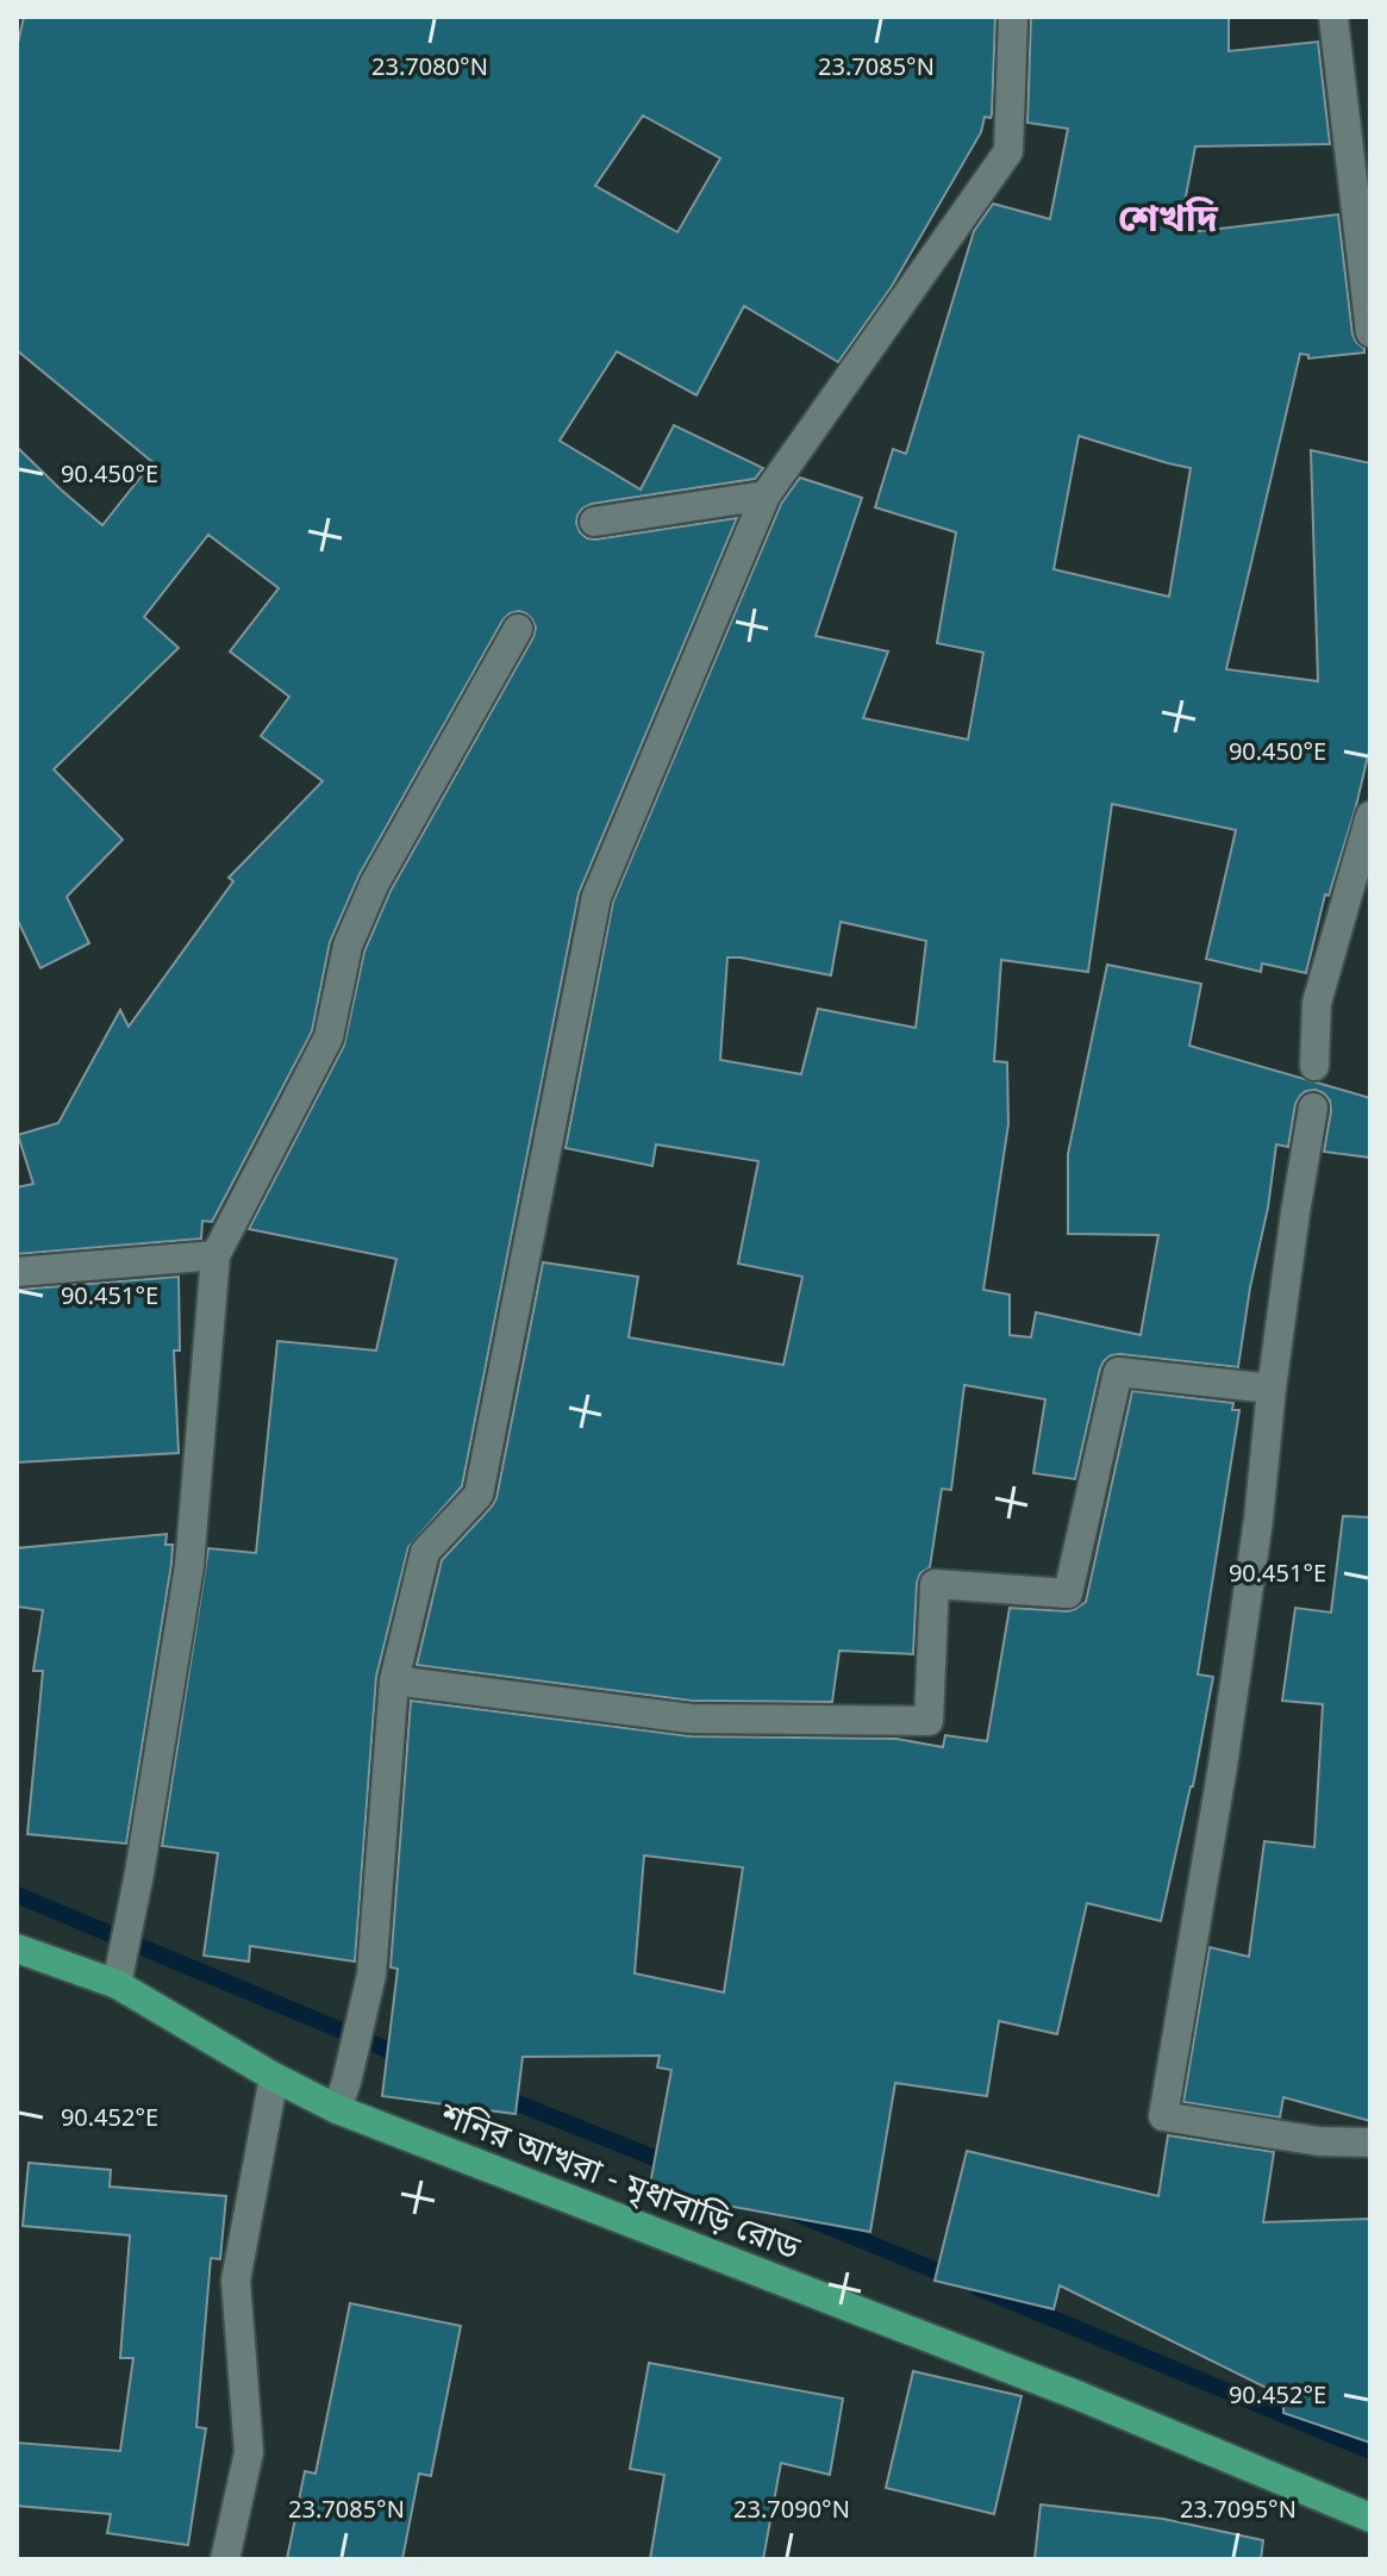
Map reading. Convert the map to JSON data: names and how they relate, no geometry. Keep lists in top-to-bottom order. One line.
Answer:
{"streets":{"main road":["শনির আখরা - মৃধাবাড়ি রোড"]},"districts":["শেখদি"],"coordinates":["23.7080°N","23.7085°N","90.450°E","90.451°E","90.452°E","23.7090°N","23.7095°N"]}
